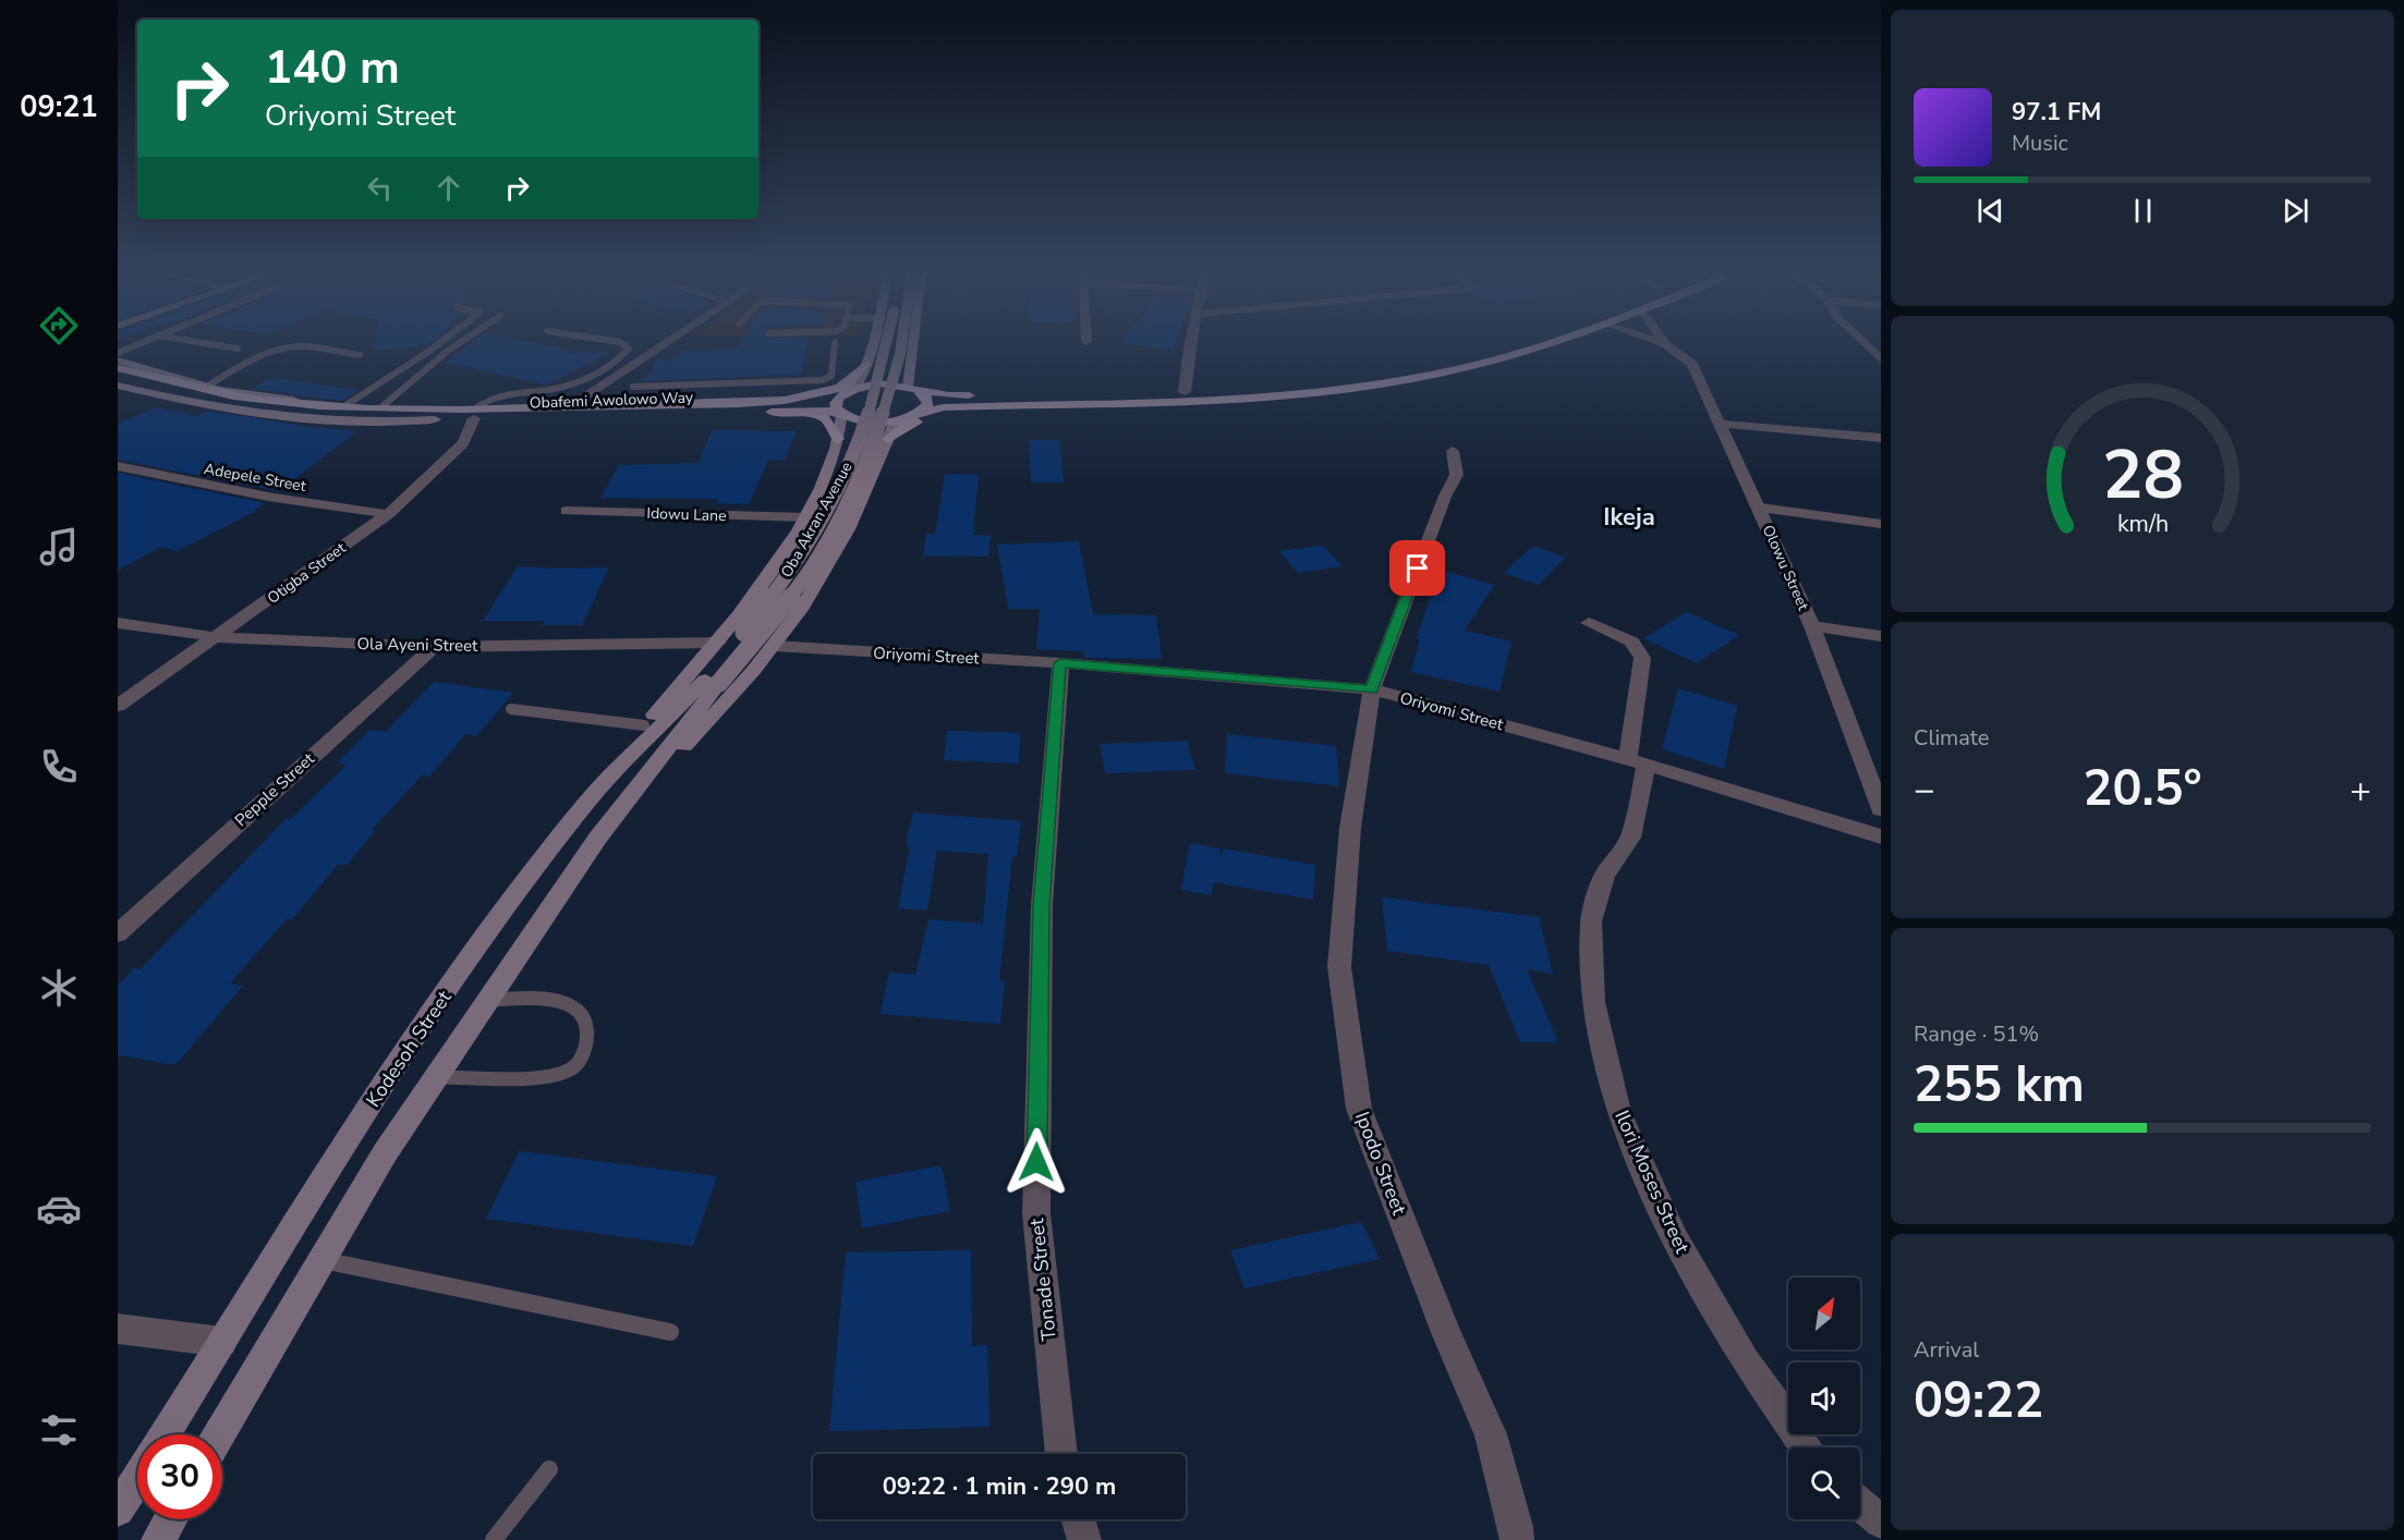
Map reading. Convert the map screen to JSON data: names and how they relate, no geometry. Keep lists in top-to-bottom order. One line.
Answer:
{"streets":{"main road":["Obafemi Awolowo Way","Oba Akran Avenue","Kodesoh Street"],"street":["Adepele Street","Idowu Lane","Olowu Street","Otigba Street","Ola Ayeni Street","Oriyomi Street","Pepple Street","Ipodo Street","Ilori Moses Street","Tonade Street"]},"crossings":[["Obafemi Awolowo Way","Otigba Street"],["Adepele Street","Otigba Street"],["Oba Akran Avenue","Kodesoh Street"],["Otigba Street","Ola Ayeni Street"],["Ola Ayeni Street","Pepple Street"],["Oriyomi Street","Ipodo Street"],["Oriyomi Street","Ilori Moses Street"],["Oriyomi Street","Tonade Street"]],"districts":["Ikeja"],"north":"top right","page":{"tabs":"09:21","turn":["140 m","Oriyomi Street"],"song":["97.1 FM","Music"],"tile":["Climate",["Range · 51%","255 km"],["Arrival","09:22"]],"heat":["−","20.5°","+"],"limit":"30","trip":"09:22 · 1 min · 290 m","gauge":["28","km/h"]}}
